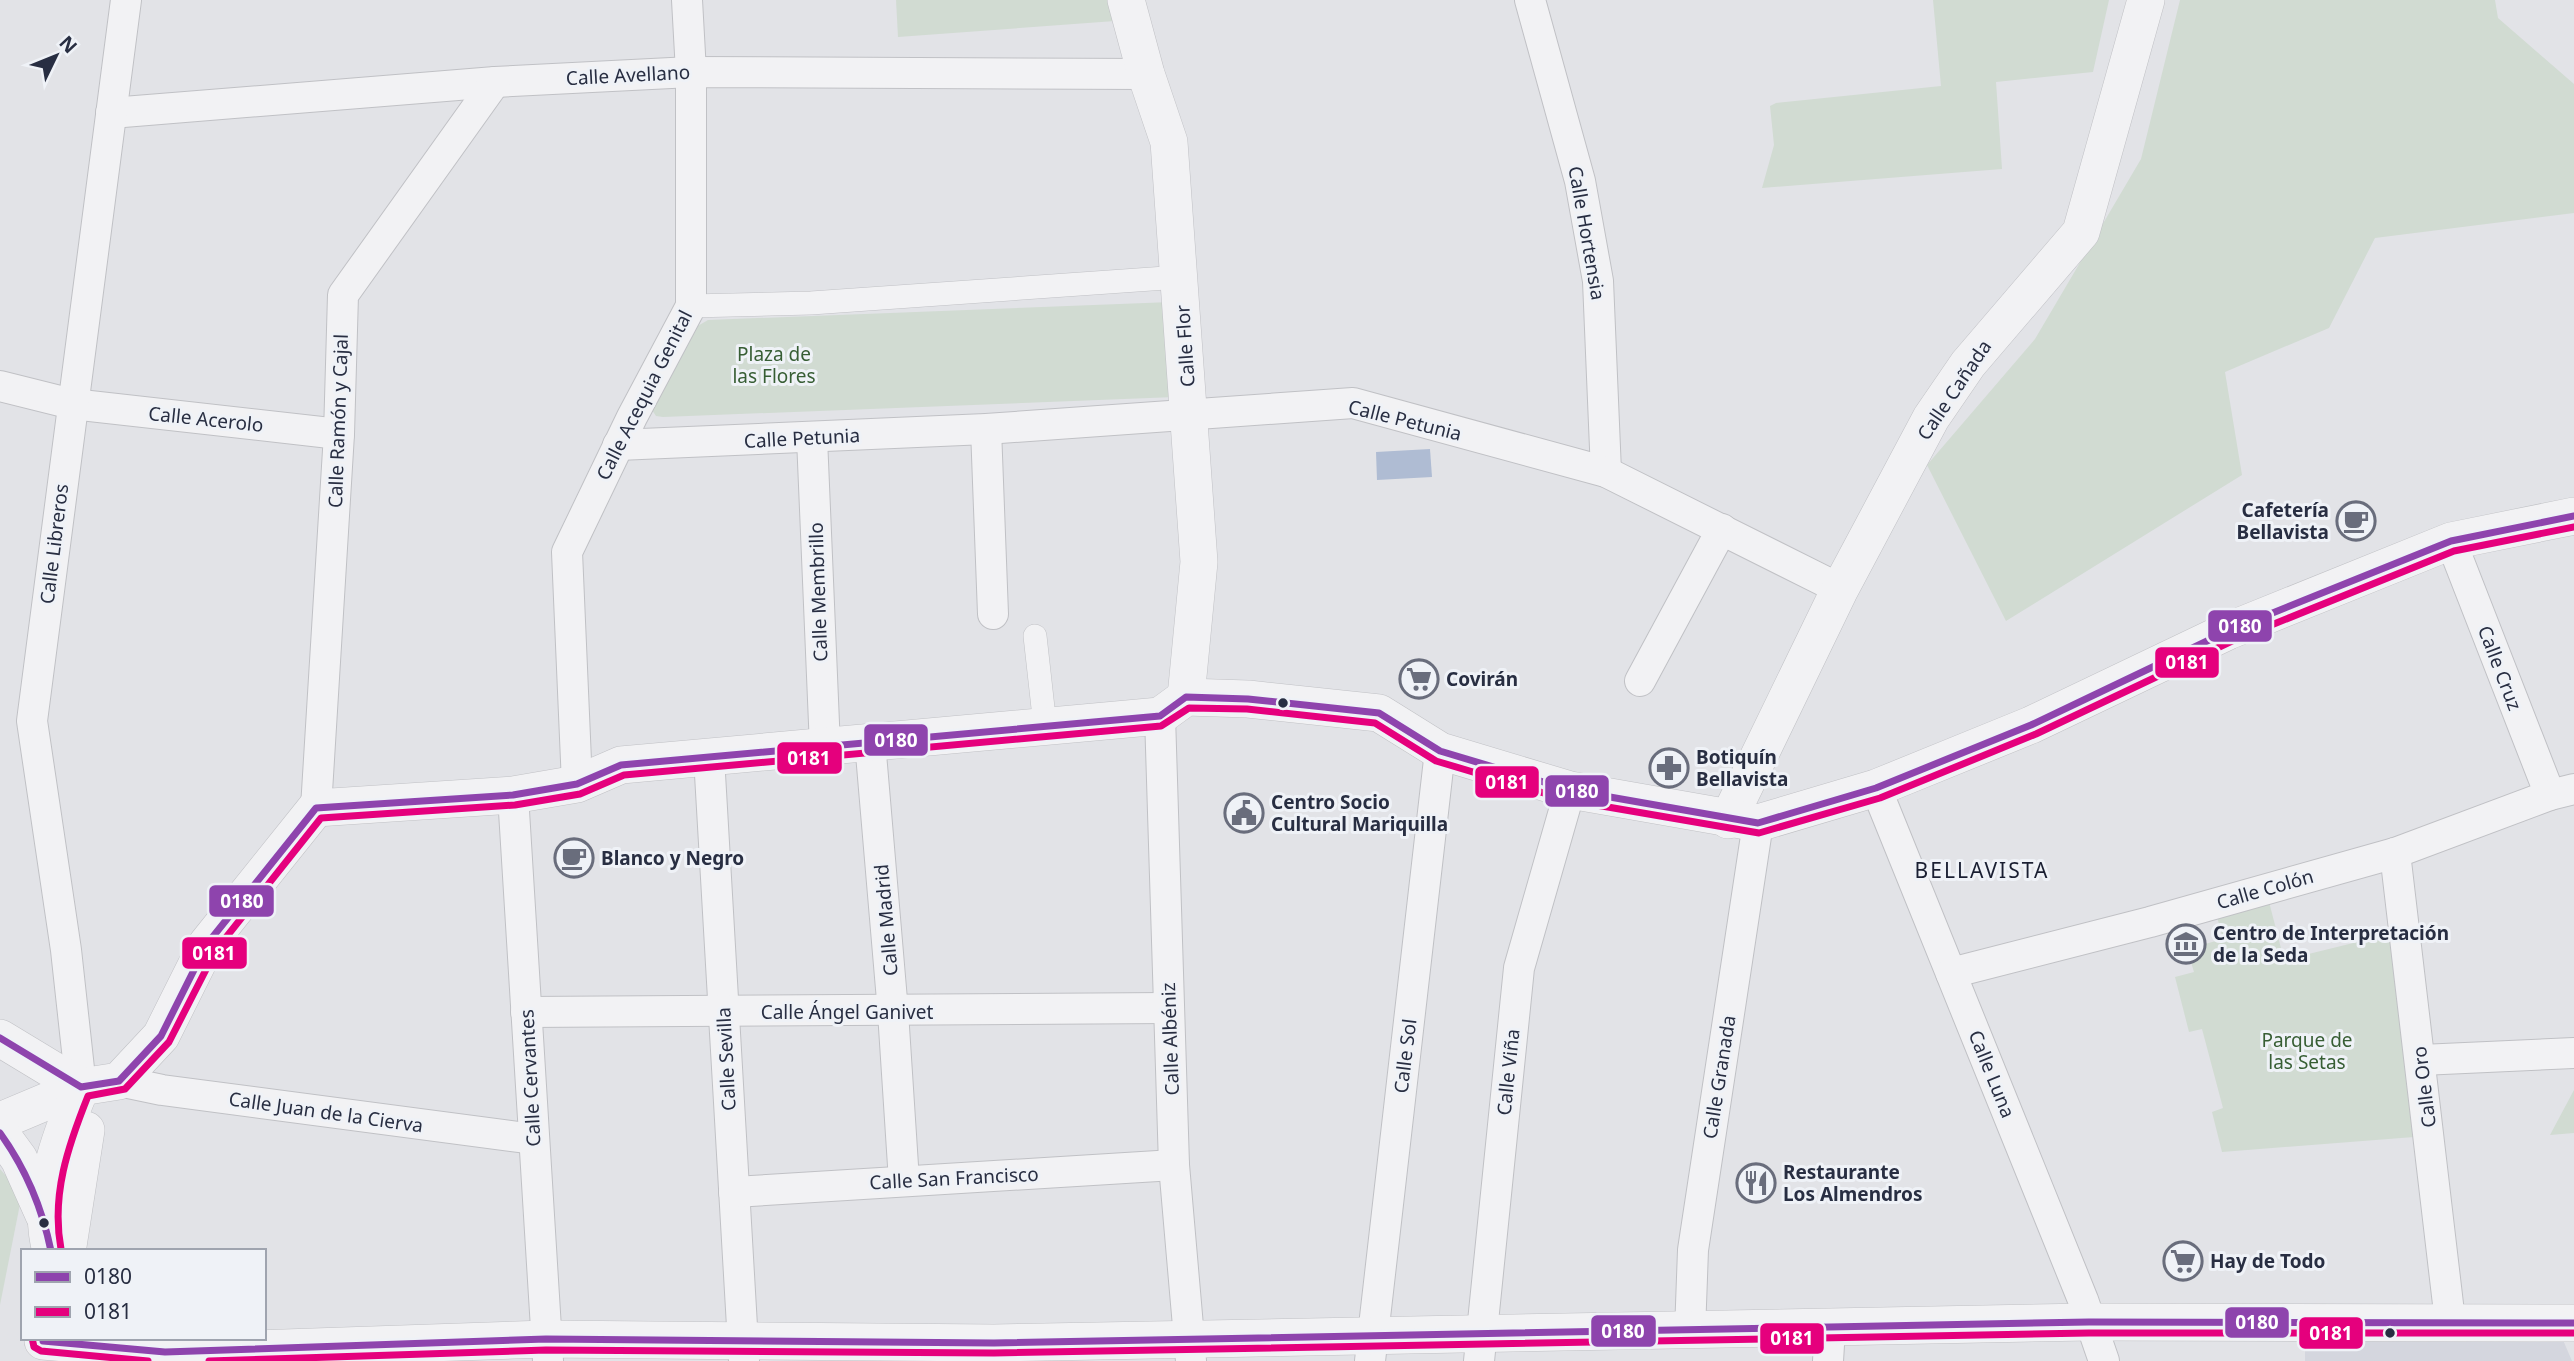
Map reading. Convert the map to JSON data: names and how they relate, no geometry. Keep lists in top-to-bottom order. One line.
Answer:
{"streets":{"street":["Calle Avellano","Calle Hortensia","Calle Flor","Calle Cañada","Calle Acequia Genital","Calle Acerolo","Calle Petunia","Calle Ramón y Cajal","Calle Libreros","Calle Membrillo","Calle Cruz","Calle Colón","Calle Madrid","Calle Ángel Ganivet","Calle Albéniz","Calle Sol","Calle Sevilla","Calle Viña","Calle Luna","Calle Granada","Calle Cervantes","Calle Oro","Calle Juan de la Cierva","Calle San Francisco"]},"crossings":[["Calle Avellano","Calle Flor"],["Calle Avellano","Calle Acequia Genital"],["Calle Avellano","Calle Ramón y Cajal"],["Calle Avellano","Calle Libreros"],["Calle Hortensia","Calle Petunia"],["Calle Flor","Calle Petunia"],["Calle Flor","Calle Albéniz"],["Calle Cañada","Calle Petunia"],["Calle Cañada","Calle Granada"],["Calle Acequia Genital","Calle Petunia"],["Calle Acerolo","Calle Ramón y Cajal"],["Calle Acerolo","Calle Libreros"],["Calle Petunia","Calle Membrillo"],["Calle Cruz","Calle Colón"],["Calle Colón","Calle Luna"],["Calle Colón","Calle Oro"],["Calle Madrid","Calle Ángel Ganivet"],["Calle Madrid","Calle San Francisco"],["Calle Ángel Ganivet","Calle Albéniz"],["Calle Ángel Ganivet","Calle Sevilla"],["Calle Ángel Ganivet","Calle Cervantes"],["Calle Albéniz","Calle San Francisco"],["Calle Sevilla","Calle San Francisco"],["Calle Cervantes","Calle Juan de la Cierva"]],"districts":["BELLAVISTA"],"parks":["Plaza de las Flores","Parque de las Setas"],"places":{"cafe":["Cafetería Bellavista","Blanco y Negro"],"supermarket":["Covirán","Hay de Todo"],"pharmacy":["Botiquín Bellavista"],"public building":["Centro Socio Cultural Mariquilla"],"museum":["Centro de Interpretación de la Seda"],"restaurant":["Restaurante Los Almendros"]},"lines":["transit line 0180","transit line 0181"],"legend":["0180","0181"],"north":"top right"}
